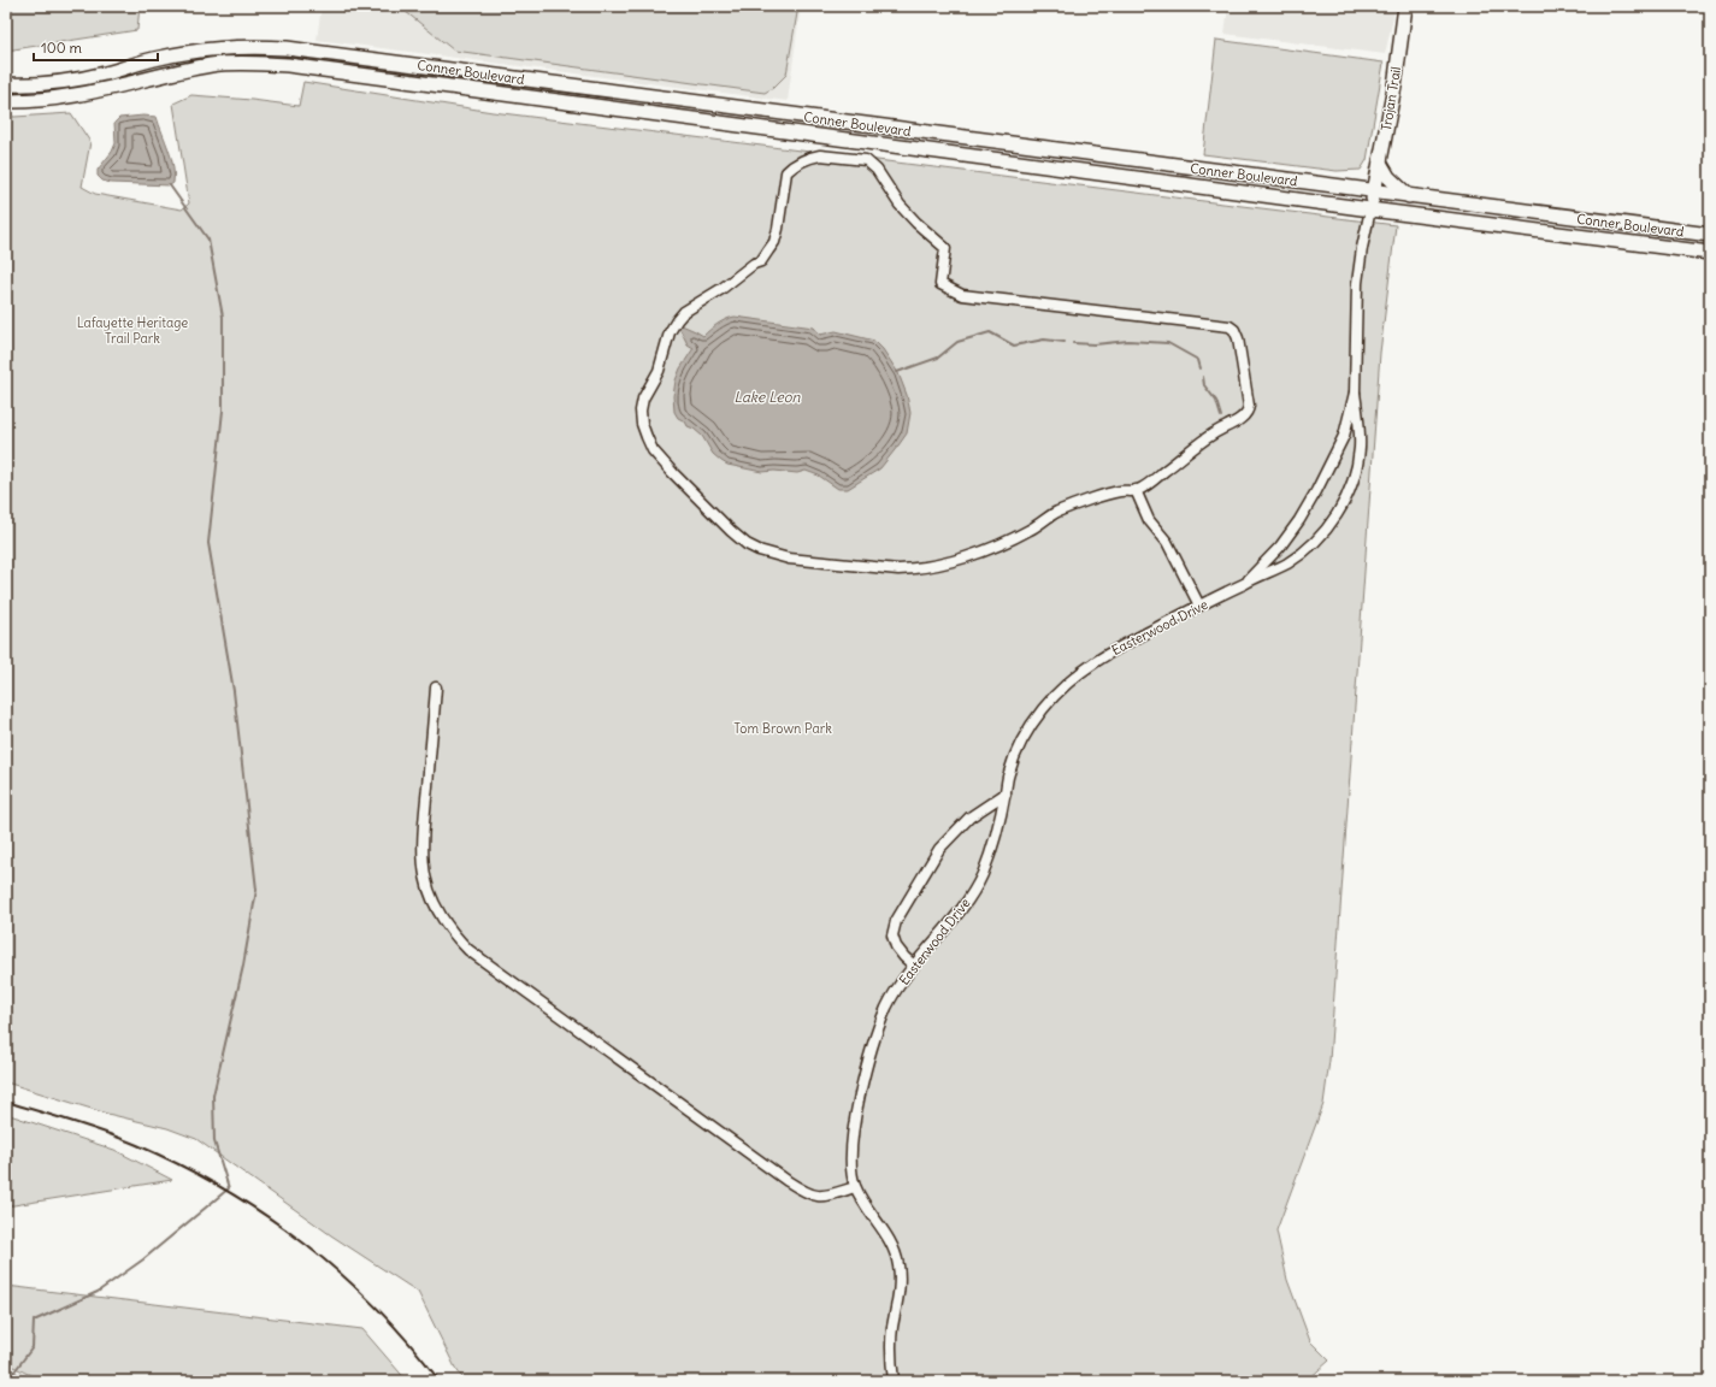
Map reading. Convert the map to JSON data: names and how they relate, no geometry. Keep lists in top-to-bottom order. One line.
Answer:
{"streets":{"main road":["Conner Boulevard","Trojan Trail","Easterwood Drive"]},"crossings":[["Conner Boulevard","Trojan Trail"],["Conner Boulevard","Easterwood Drive"],["Trojan Trail","Easterwood Drive"]],"water":["Lake Leon"],"parks":["Lafayette Heritage Trail Park","Tom Brown Park"],"scale_bar":"100 m"}
